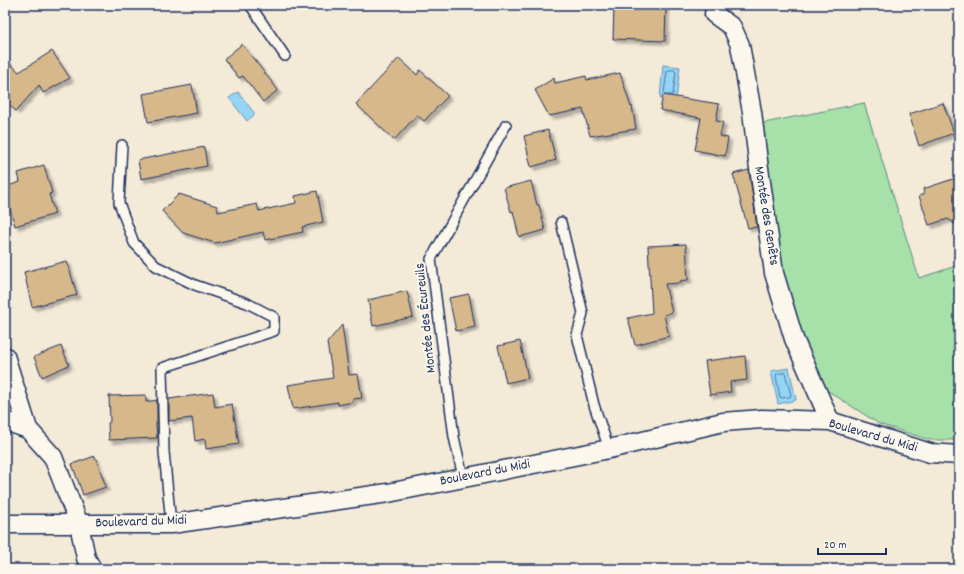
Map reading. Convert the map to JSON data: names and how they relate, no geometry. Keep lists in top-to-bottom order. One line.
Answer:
{"streets":{"street":["Montée des Genêts","Boulevard du Midi"],"lane":["Montée des Écureuils"]},"crossings":[["Montée des Genêts","Boulevard du Midi"],["Montée des Écureuils","Boulevard du Midi"]],"scale_bar":"20 m"}
